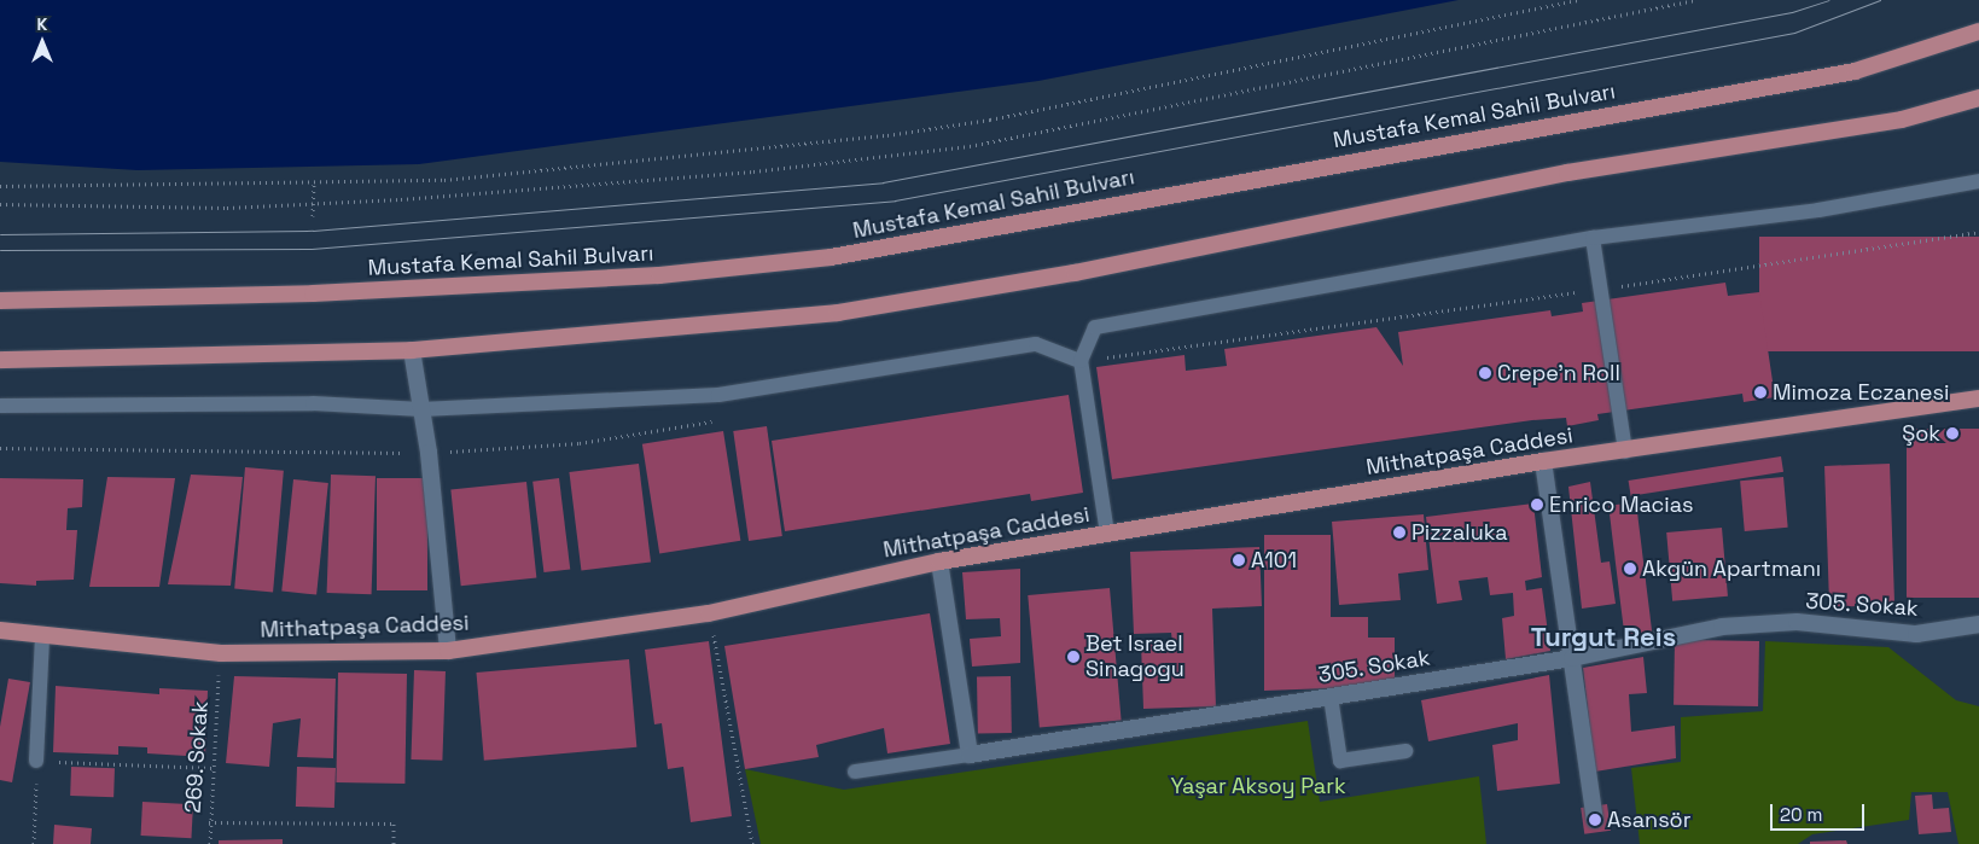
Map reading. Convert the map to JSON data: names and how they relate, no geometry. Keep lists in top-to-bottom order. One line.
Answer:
{"streets":{"main road":["Mustafa Kemal Sahil Bulvarı","Mithatpaşa Caddesi"],"street":["305. Sokak"],"path":["269. Sokak"]},"districts":["Turgut Reis"],"parks":["Yaşar Aksoy Park"],"places":["Crepe'n Roll","Mimoza Eczanesi","Şok","Enrico Macias","Pizzaluka","A101","Akgün Apartmanı","Bet Israel Sinagogu","Asansör"],"scale_bar":"20 m","north":"top"}
